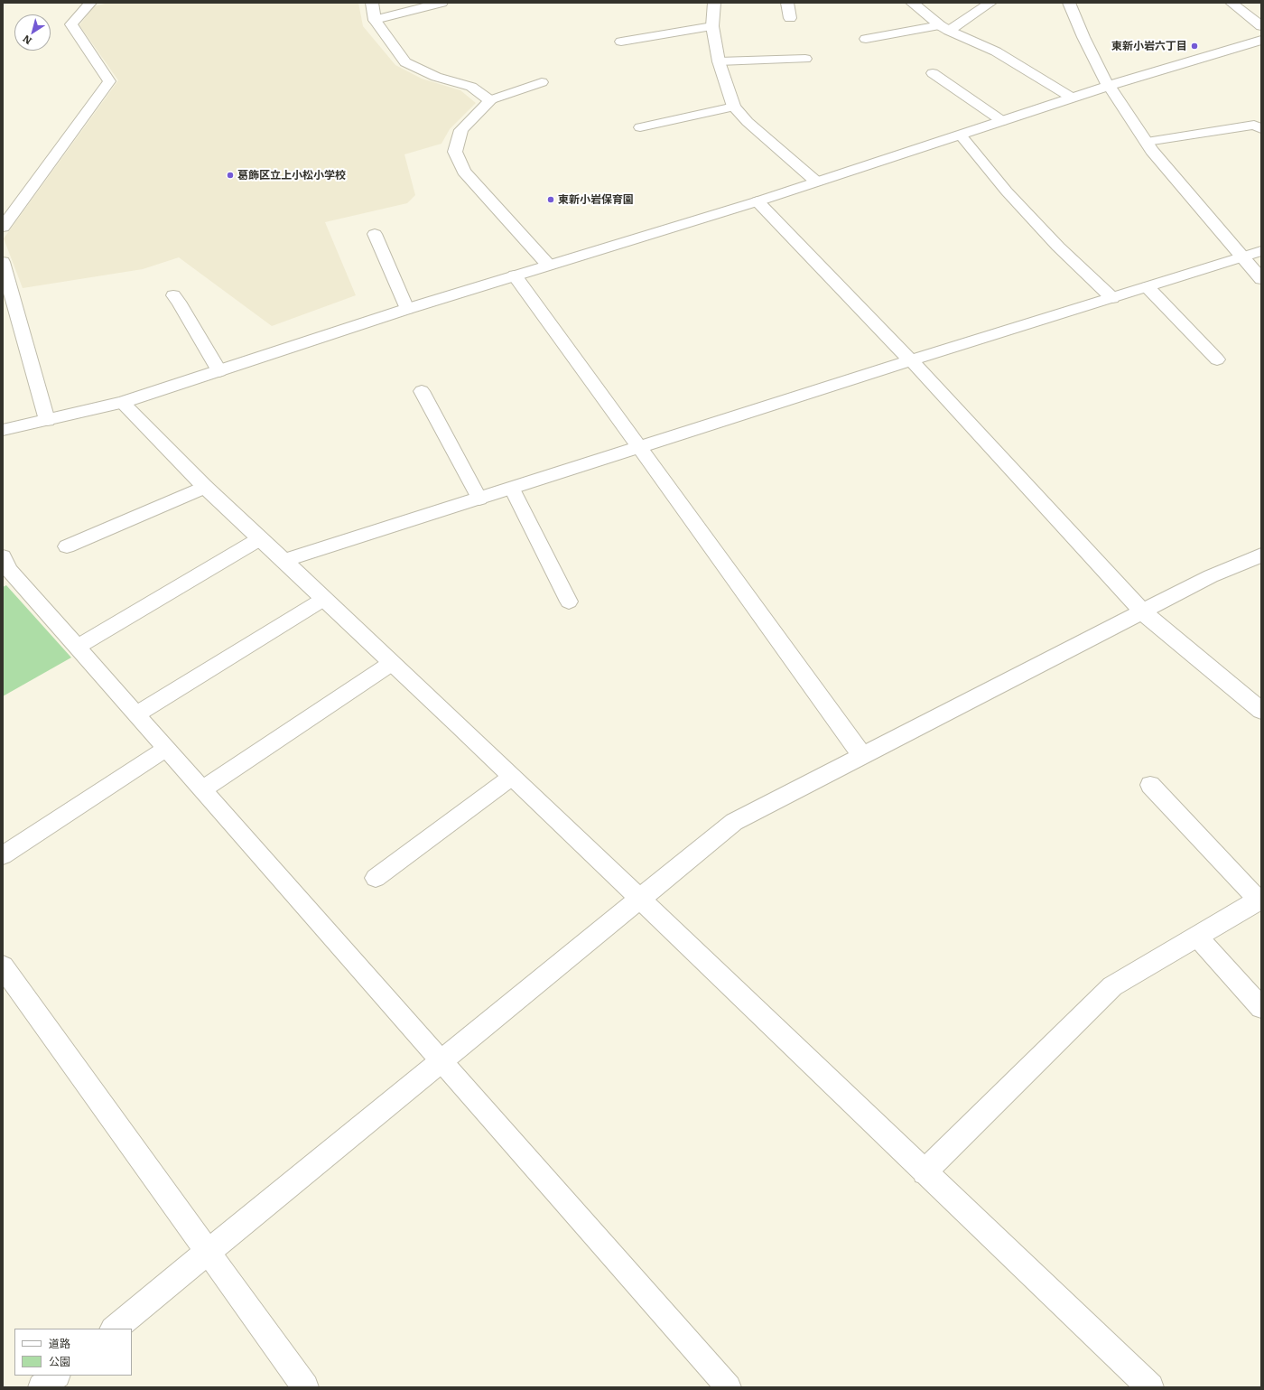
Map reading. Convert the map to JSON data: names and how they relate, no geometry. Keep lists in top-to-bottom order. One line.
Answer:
{"places":["東新小岩六丁目","葛飾区立上小松小学校","東新小岩保育園"],"legend":["道路","公園"],"north":"bottom left"}
